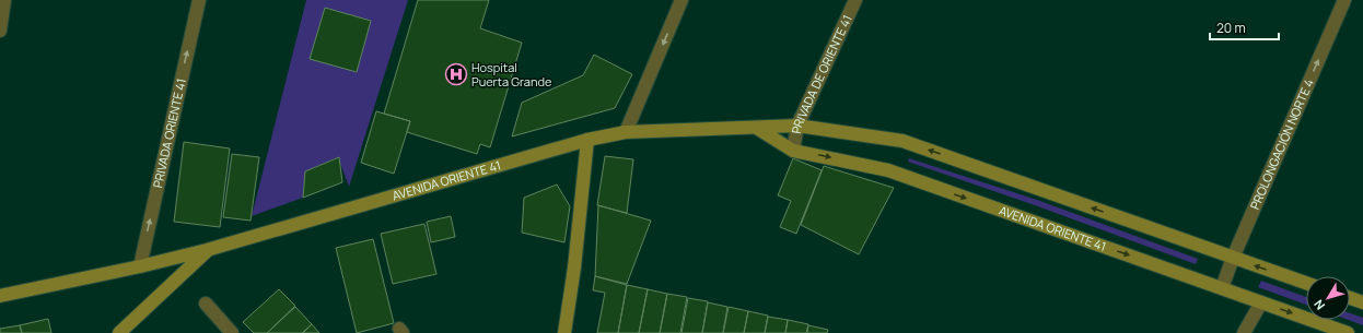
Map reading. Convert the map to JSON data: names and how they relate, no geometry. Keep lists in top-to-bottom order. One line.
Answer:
{"streets":{"street":["PRIVADA DE ORIENTE 41","PRIVADA ORIENTE 41","PROLONGACIÓN NORTE 4","AVENIDA ORIENTE 41"]},"crossings":[["PRIVADA DE ORIENTE 41","AVENIDA ORIENTE 41"],["PRIVADA ORIENTE 41","AVENIDA ORIENTE 41"],["PROLONGACIÓN NORTE 4","AVENIDA ORIENTE 41"]],"one_way":["PRIVADA ORIENTE 41","PROLONGACIÓN NORTE 4"],"places":{"hospital":["Hospital Puerta Grande"]},"scale_bar":"20 m","north":"bottom left"}
